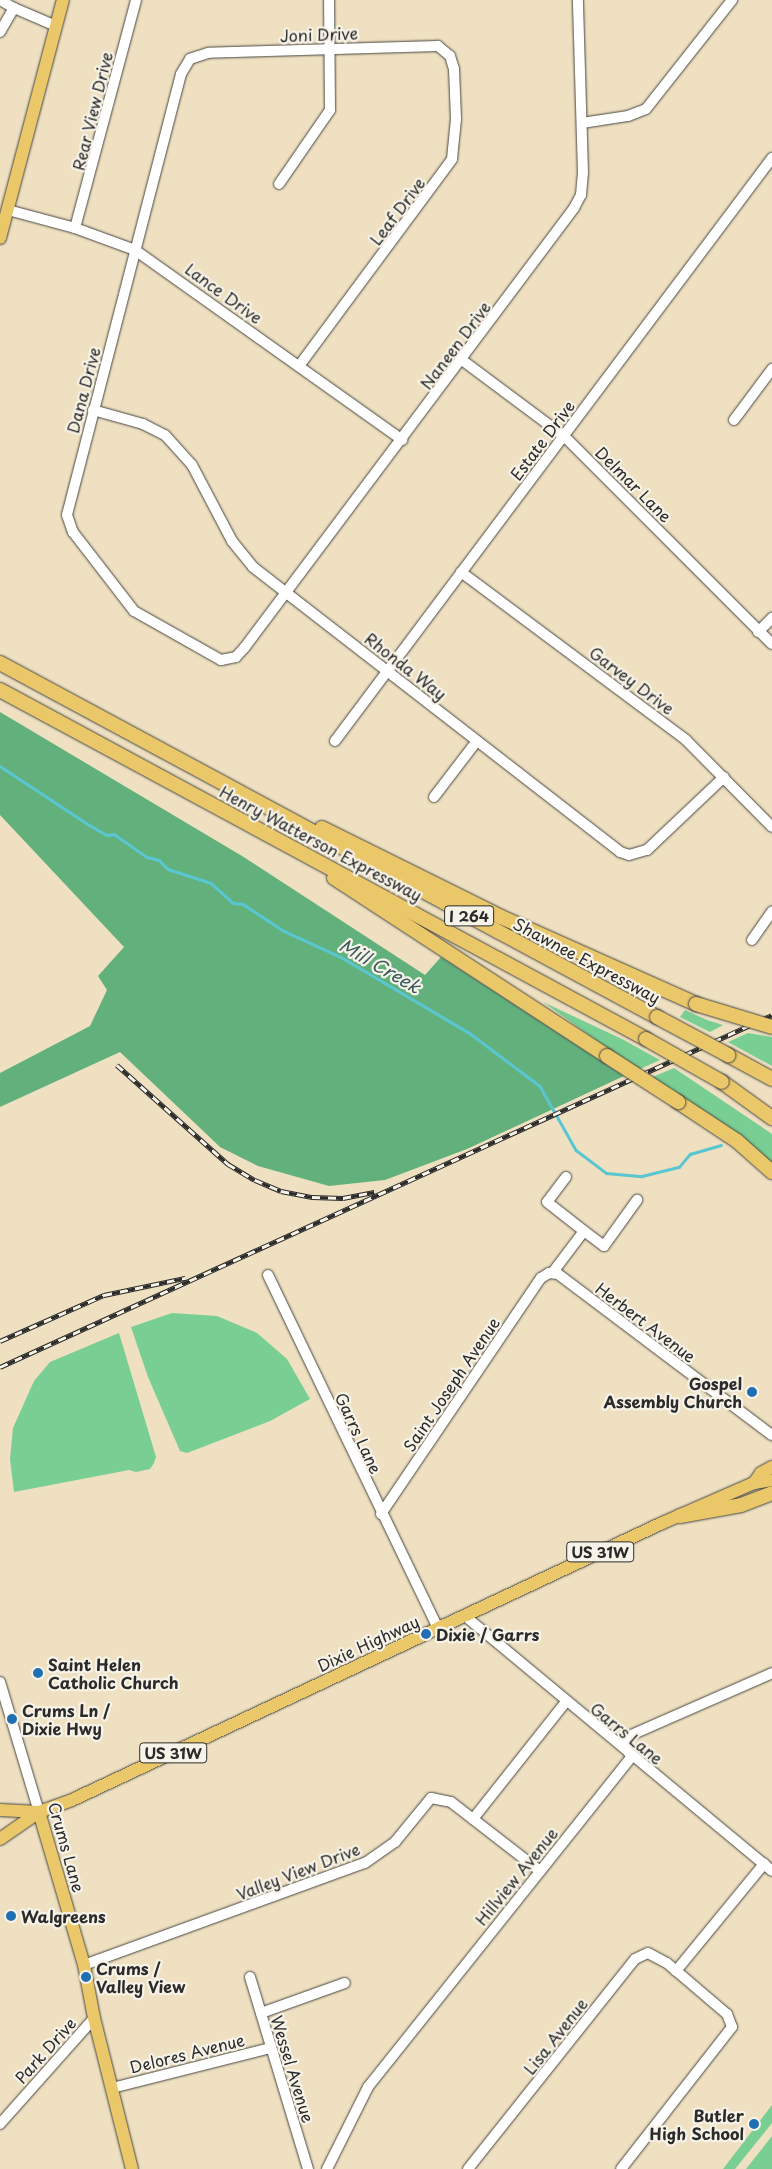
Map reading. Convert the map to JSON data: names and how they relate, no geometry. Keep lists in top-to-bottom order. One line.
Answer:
{"streets":{"highway":["Henry Watterson Expressway","I 264","Shawnee Expressway"],"main road":["US 31W","Dixie Highway","Crums Lane"],"street":["Joni Drive","Rear View Drive","Leaf Drive","Lance Drive","Naneen Drive","Dana Drive","Estate Drive","Delmar Lane","Rhonda Way","Garvey Drive","Herbert Avenue","Saint Joseph Avenue","Garrs Lane","Valley View Drive","Hillview Avenue","Lisa Avenue","Park Drive","Delores Avenue","Wessel Avenue"]},"crossings":[["Joni Drive","Leaf Drive"],["Joni Drive","Dana Drive"],["Rear View Drive","Lance Drive"],["Leaf Drive","Lance Drive"],["Lance Drive","Naneen Drive"],["Lance Drive","Dana Drive"],["Naneen Drive","Dana Drive"],["Naneen Drive","Delmar Lane"],["Naneen Drive","Rhonda Way"],["Dana Drive","Rhonda Way"],["Estate Drive","Delmar Lane"],["Estate Drive","Rhonda Way"],["Estate Drive","Garvey Drive"],["Rhonda Way","Garvey Drive"],["Henry Watterson Expressway","I 264"],["Henry Watterson Expressway","Shawnee Expressway"],["Herbert Avenue","Saint Joseph Avenue"],["Saint Joseph Avenue","Garrs Lane"],["Garrs Lane","Dixie Highway"],["Garrs Lane","Hillview Avenue"],["Dixie Highway","Crums Lane"],["Crums Lane","Valley View Drive"],["Crums Lane","Park Drive"],["Crums Lane","Delores Avenue"],["Valley View Drive","Hillview Avenue"],["Delores Avenue","Wessel Avenue"]],"water":["Mill Creek"],"places":["Gospel Assembly Church","Dixie / Garrs","Saint Helen Catholic Church","Crums Ln / Dixie Hwy","Walgreens","Crums / Valley View","Butler High School"]}
